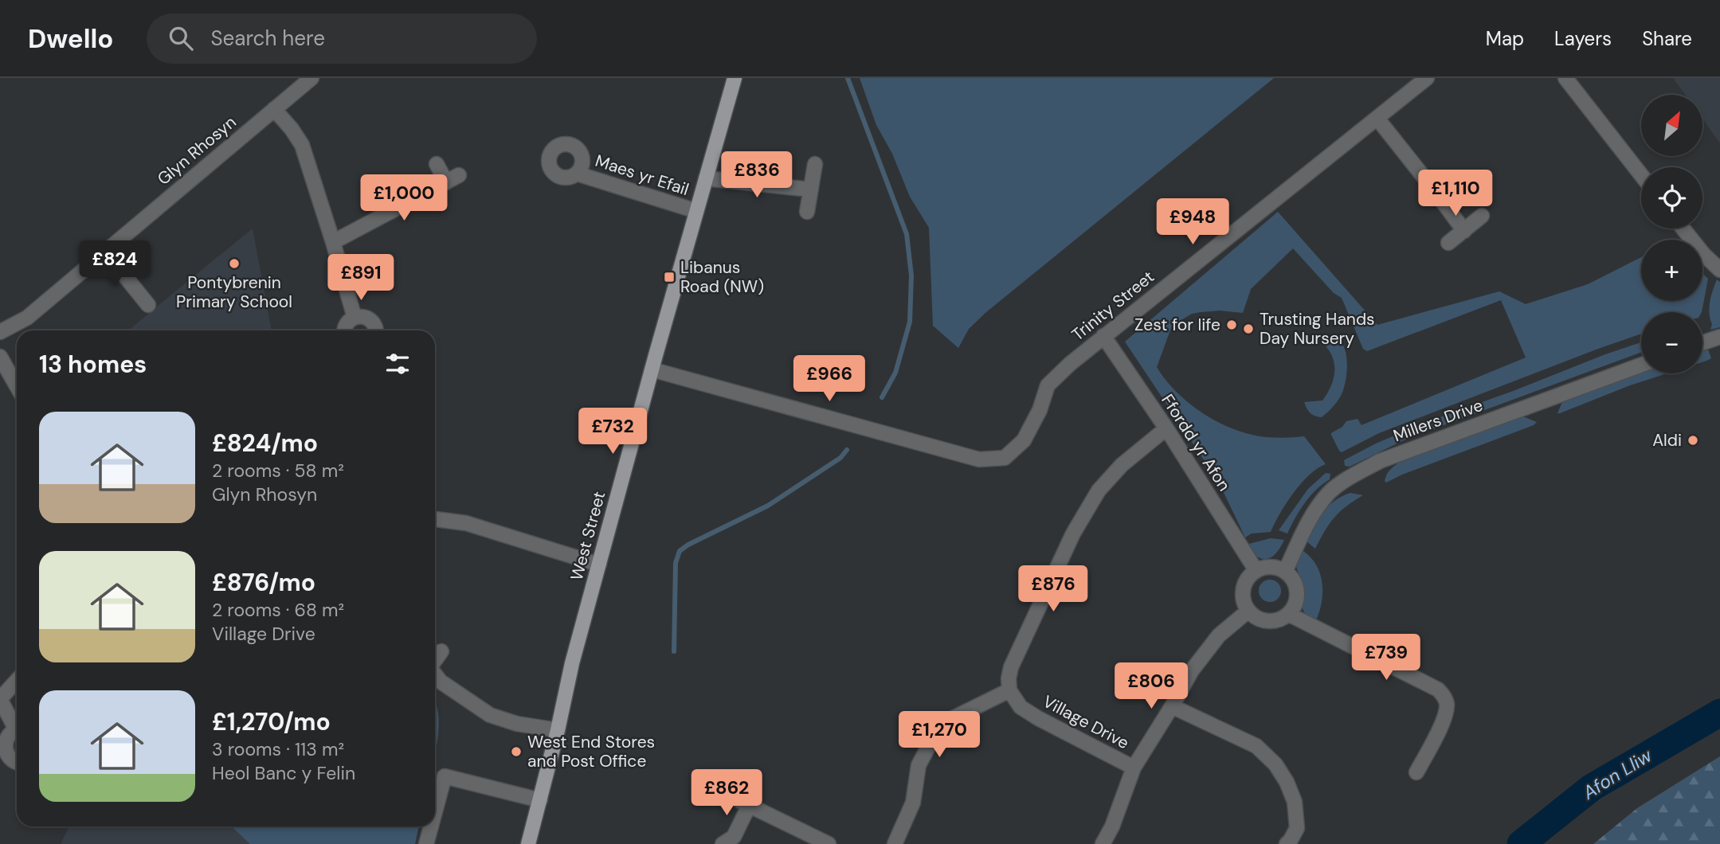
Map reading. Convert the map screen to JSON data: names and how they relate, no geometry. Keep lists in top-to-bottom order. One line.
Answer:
{"streets":{"main road":["West Street"],"street":["Glyn Rhosyn","Maes yr Efail","Trinity Street","Millers Drive","Ffordd yr Afon","Village Drive"]},"crossings":[["Maes yr Efail","West Street"],["Trinity Street","Ffordd yr Afon"],["Trinity Street","West Street"],["Millers Drive","Ffordd yr Afon"]],"water":["Afon Lliw"],"places":{"other":["Pontybrenin Primary School","Zest for life","Trusting Hands Day Nursery","Aldi","West End Stores and Post Office"],"transit":["Libanus Road (NW)"]},"north":"top right","page":{"header":"Dwello","search":"Search here","nav":["Map","Layers","Share"],"map_buttons":["+","−"],"price":["£836","£1,110","£1,000","£948","£824","£891","£966","£732","£876","£739","£806","£1,270","£862"],"heading":"13 homes","list":[{"name":"£824/mo","note":"2 rooms · 58 m² · Glyn Rhosyn"},{"name":"£876/mo","note":"2 rooms · 68 m² · Village Drive"},{"name":"£1,270/mo","note":"3 rooms · 113 m² · Heol Banc y Felin"}]}}
